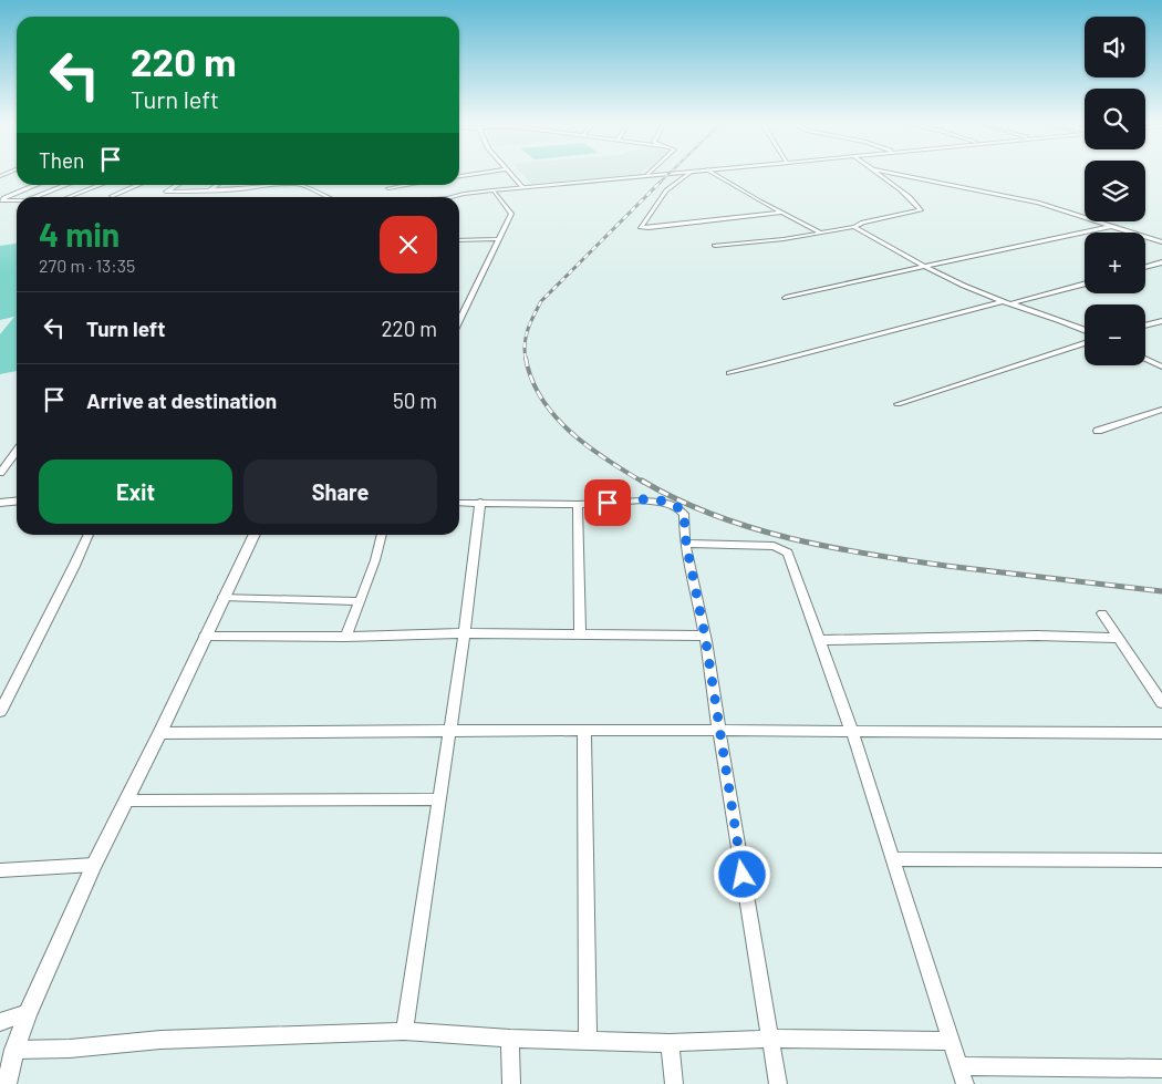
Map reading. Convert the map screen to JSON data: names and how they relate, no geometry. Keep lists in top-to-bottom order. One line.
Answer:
{"page":{"map_buttons":["+","−"],"turn":["220 m","Turn left"],"then":"Then","heading":["4 min","270 m · 13:35"],"list":[{"name":"Turn left","value":"220 m"},{"name":"Arrive at destination","value":"50 m"}],"buttons":["Exit","Share"]}}
